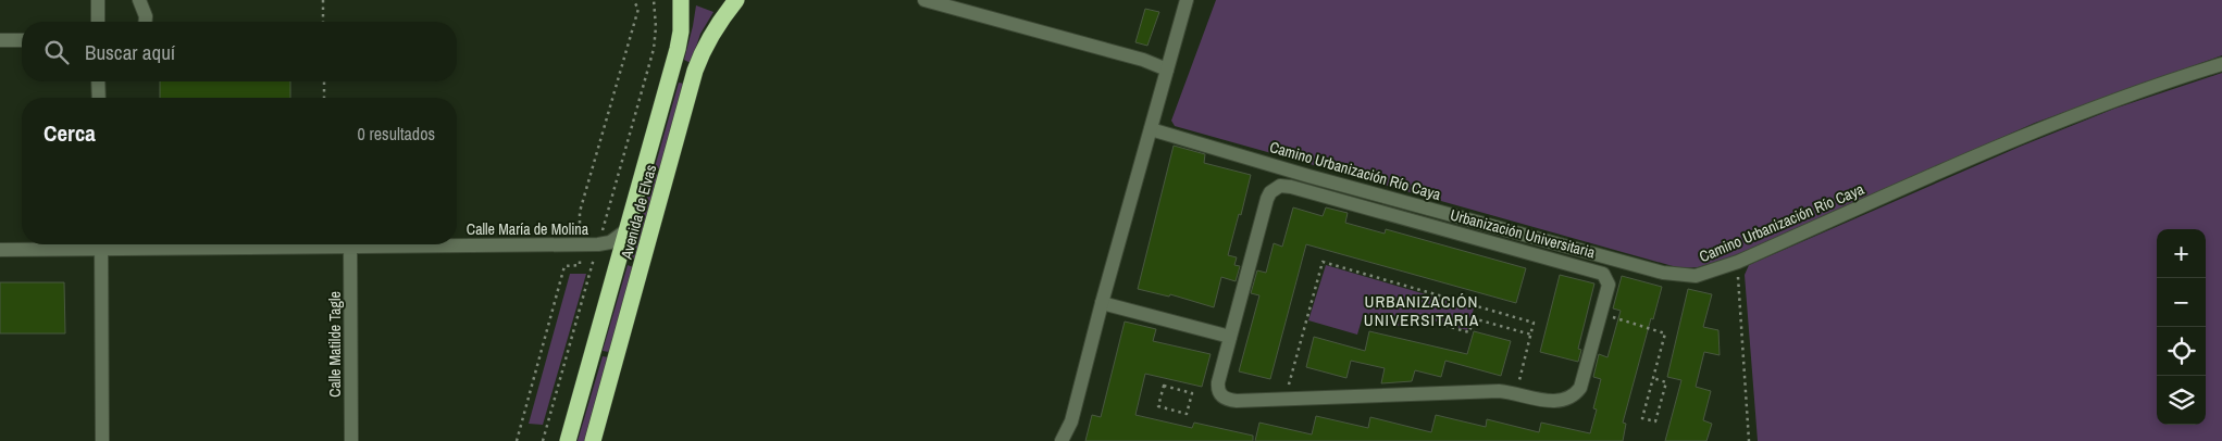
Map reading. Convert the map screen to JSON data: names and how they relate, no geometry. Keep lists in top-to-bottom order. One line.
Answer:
{"streets":{"highway":["Avenida de Elvas"],"street":["Camino Urbanización Río Caya","Calle María de Molina","Urbanización Universitaria","Calle Matilde Tagle"]},"crossings":[["Calle María de Molina","Calle Matilde Tagle"]],"districts":["URBANIZACIÓN UNIVERSITARIA"],"page":{"search":"Buscar aquí","heading":["Cerca","0 resultados"],"map_buttons":["+","−"]}}
